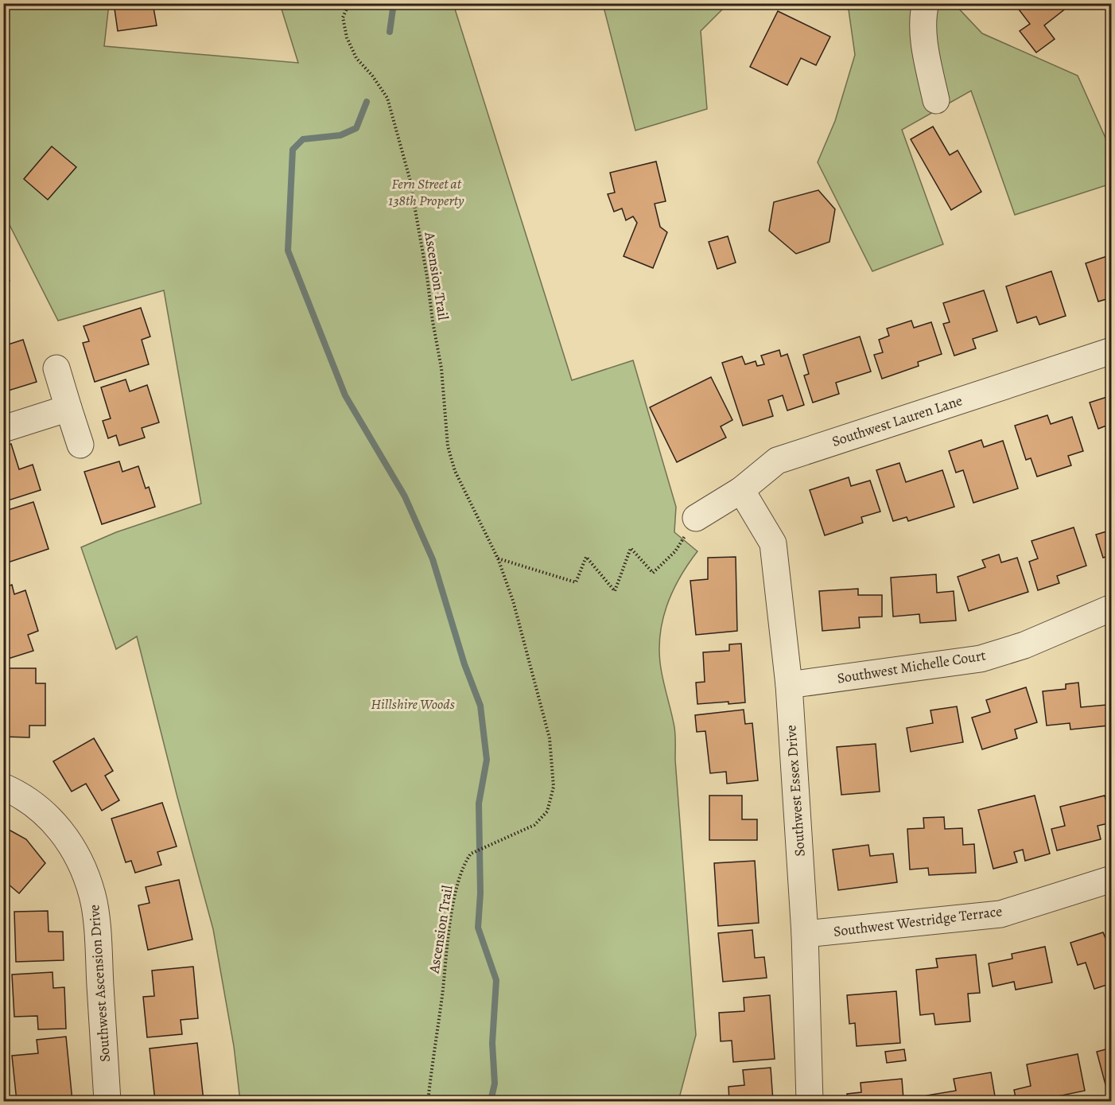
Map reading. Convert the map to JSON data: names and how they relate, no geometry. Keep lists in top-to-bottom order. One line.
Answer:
{"streets":{"street":["Southwest Lauren Lane","Southwest Michelle Court","Southwest Essex Drive","Southwest Westridge Terrace","Southwest Ascension Drive"],"path":["Ascension Trail"]},"crossings":[["Southwest Lauren Lane","Southwest Essex Drive"],["Southwest Michelle Court","Southwest Essex Drive"],["Southwest Essex Drive","Southwest Westridge Terrace"]],"parks":["Fern Street at 138th Property","Hillshire Woods"]}
